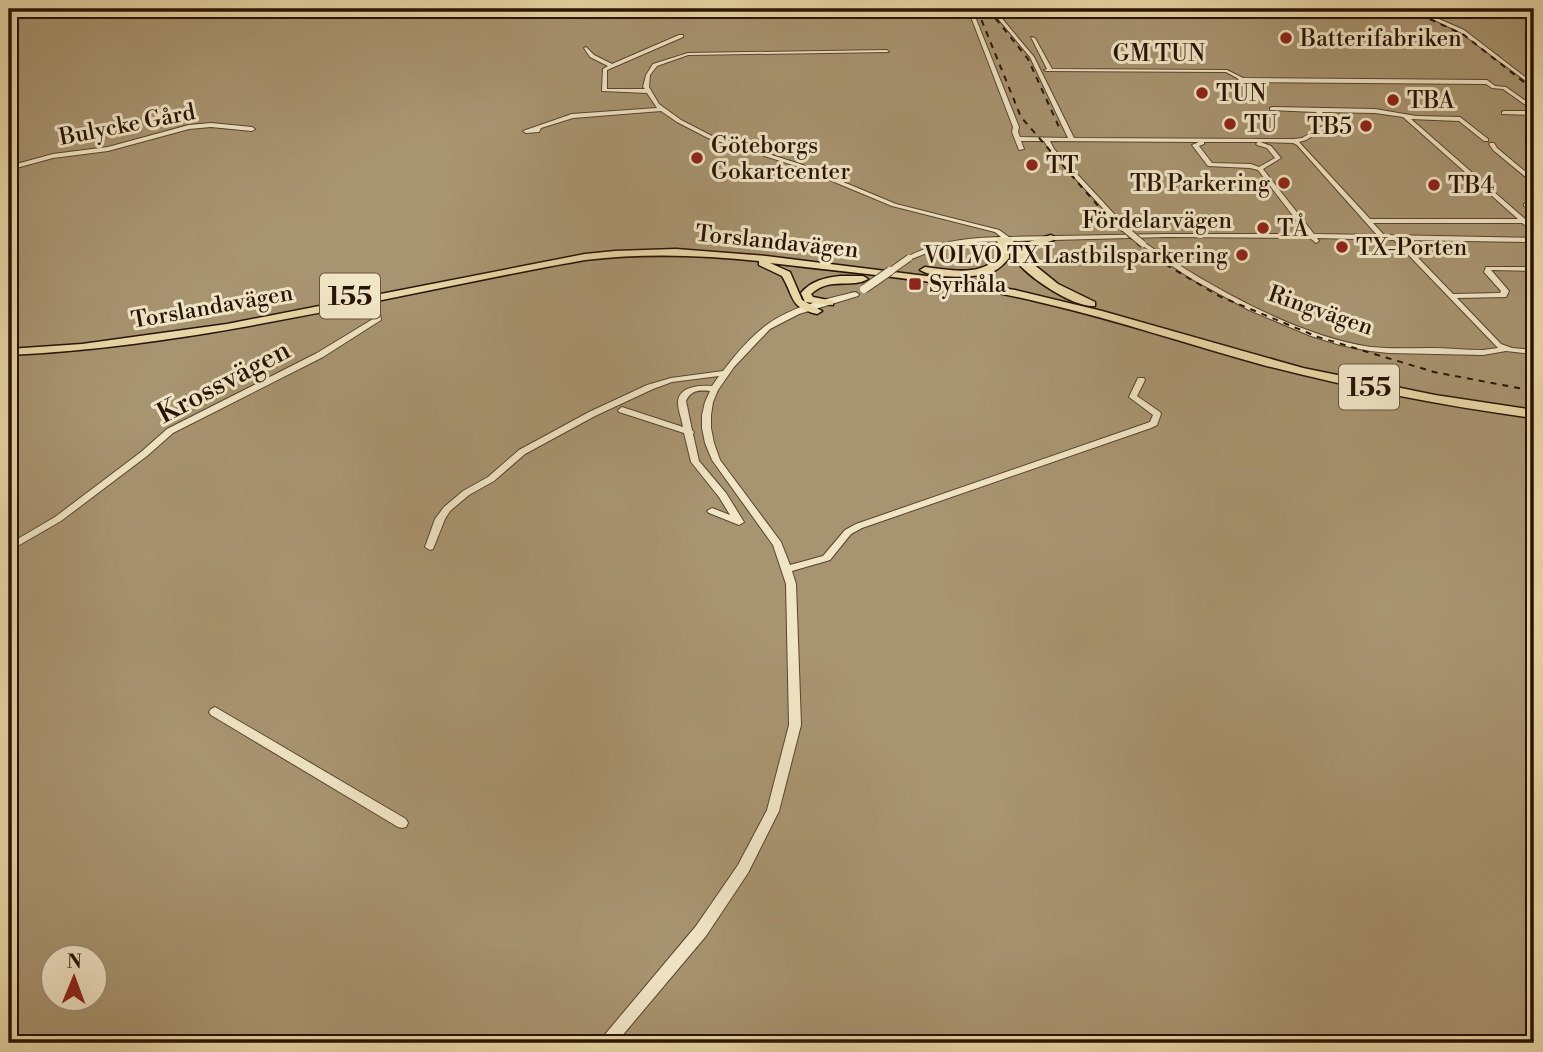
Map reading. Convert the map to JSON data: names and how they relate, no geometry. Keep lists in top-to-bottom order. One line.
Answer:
{"streets":{"main road":["Torslandavägen","155"],"street":["GM TUN","Bulycke Gård","Fördelarvägen","Ringvägen","Krossvägen"]},"places":{"other":["Batterifabriken","TUN","TBA","TU","TB5","Göteborgs Gokartcenter","TT","TB Parkering","TB4","TÅ","TX-Porten","VOLVO TX Lastbilsparkering"],"transit":["Syrhåla"]},"north":"top"}
